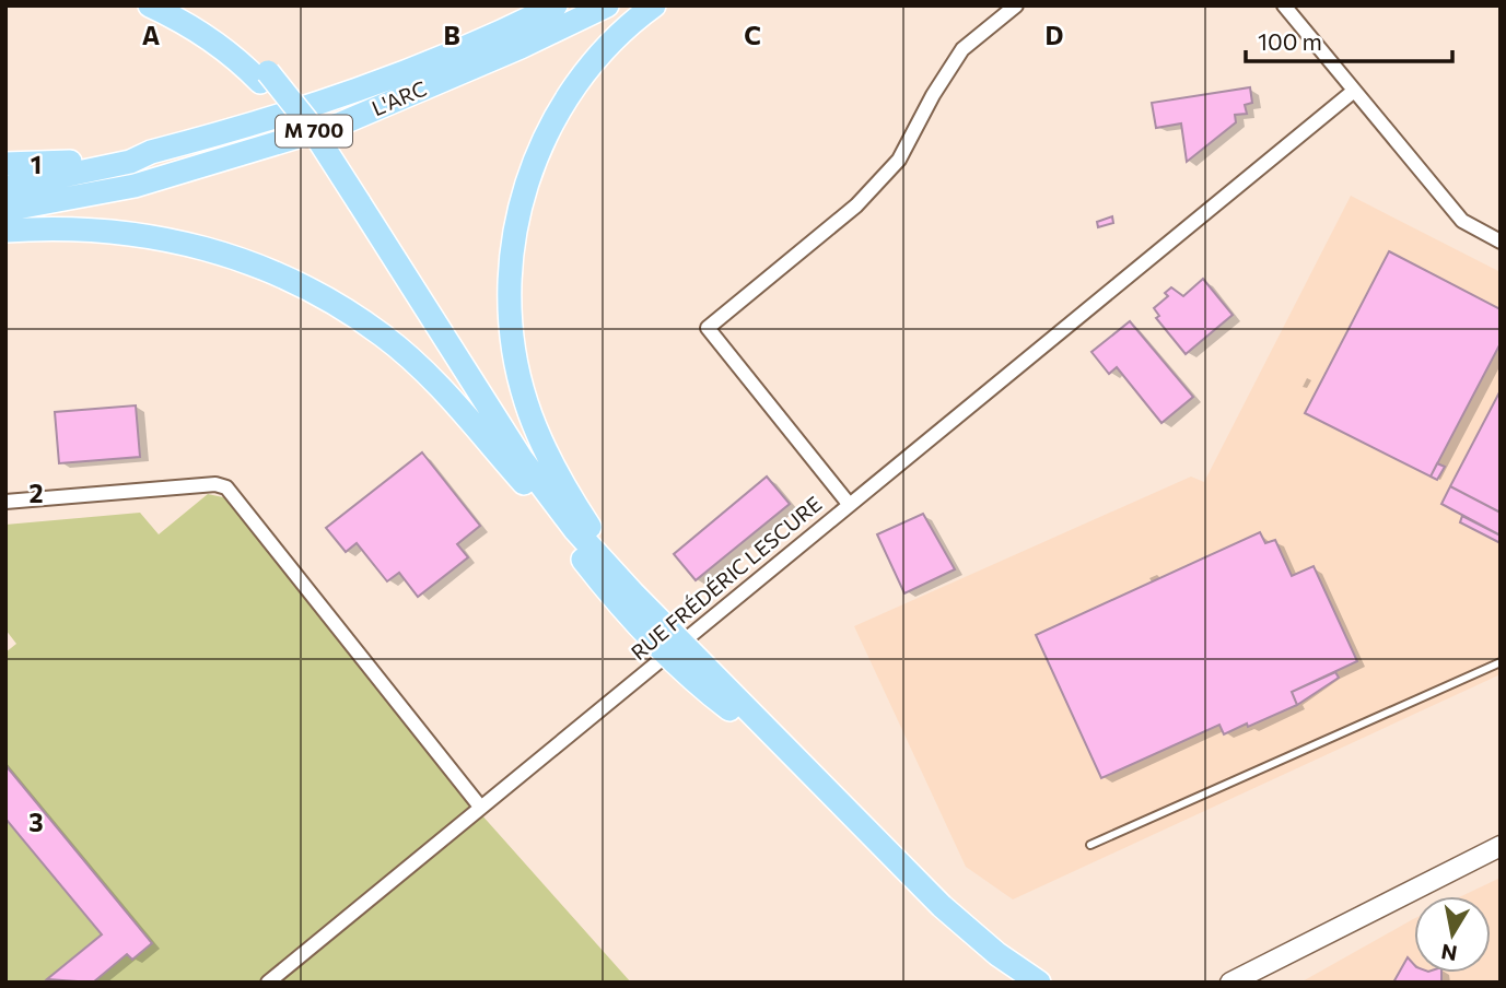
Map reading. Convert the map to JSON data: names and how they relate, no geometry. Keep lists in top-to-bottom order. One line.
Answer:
{"streets":{"highway":["L'ARC","M 700"],"street":["RUE FRÉDÉRIC LESCURE"]},"crossings":[["L'ARC","M 700"]],"scale_bar":"100 m","north":"bottom","grid":{"columns":["A","B","C","D"],"rows":["1","2","3"]}}
